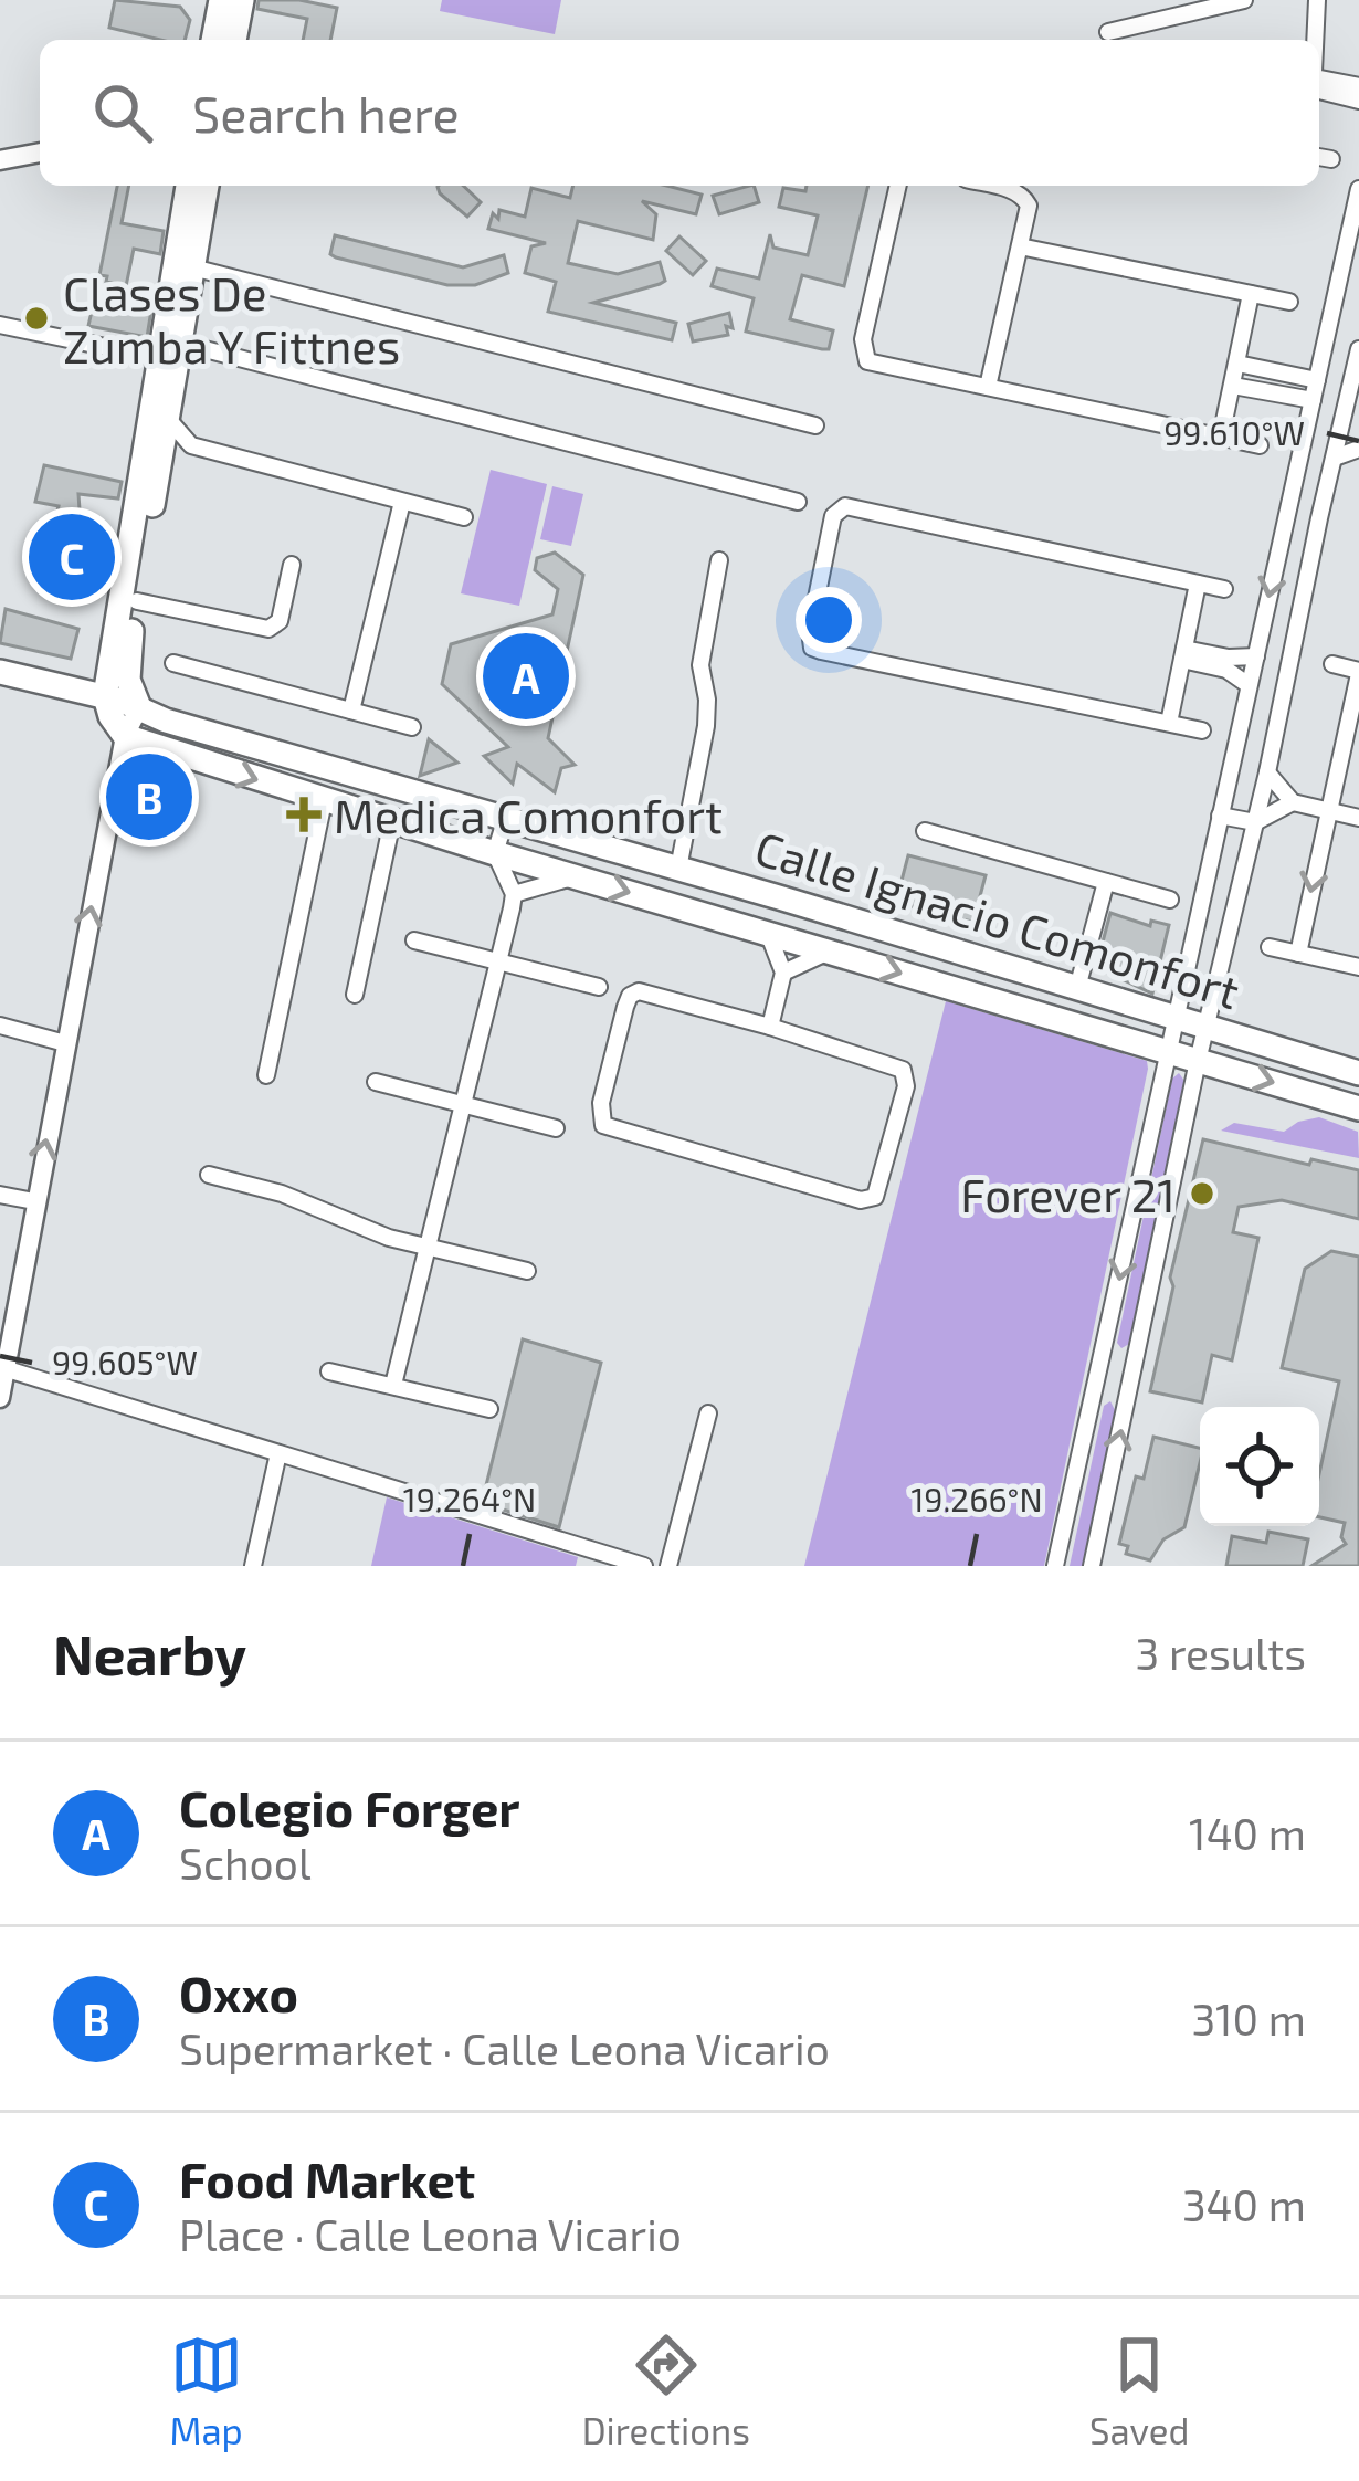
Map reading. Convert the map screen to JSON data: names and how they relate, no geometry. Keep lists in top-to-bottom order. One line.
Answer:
{"streets":{"main road":["Calle Ignacio Comonfort"]},"places":{"other":["Clases De Zumba Y Fittnes","Forever 21"],"health":["Medica Comonfort"]},"page":{"search":"Search here","pins":["C","A","B"],"heading":["Nearby","3 results"],"list":[{"mark":"A","name":"Colegio Forger","note":"School","value":"140 m"},{"mark":"B","name":"Oxxo","note":"Supermarket · Calle Leona Vicario","value":"310 m"},{"mark":"C","name":"Food Market","note":"Place · Calle Leona Vicario","value":"340 m"}],"nav":["Map","Directions","Saved"]},"coordinates":["99.610°W","99.605°W","19.264°N","19.266°N"]}
